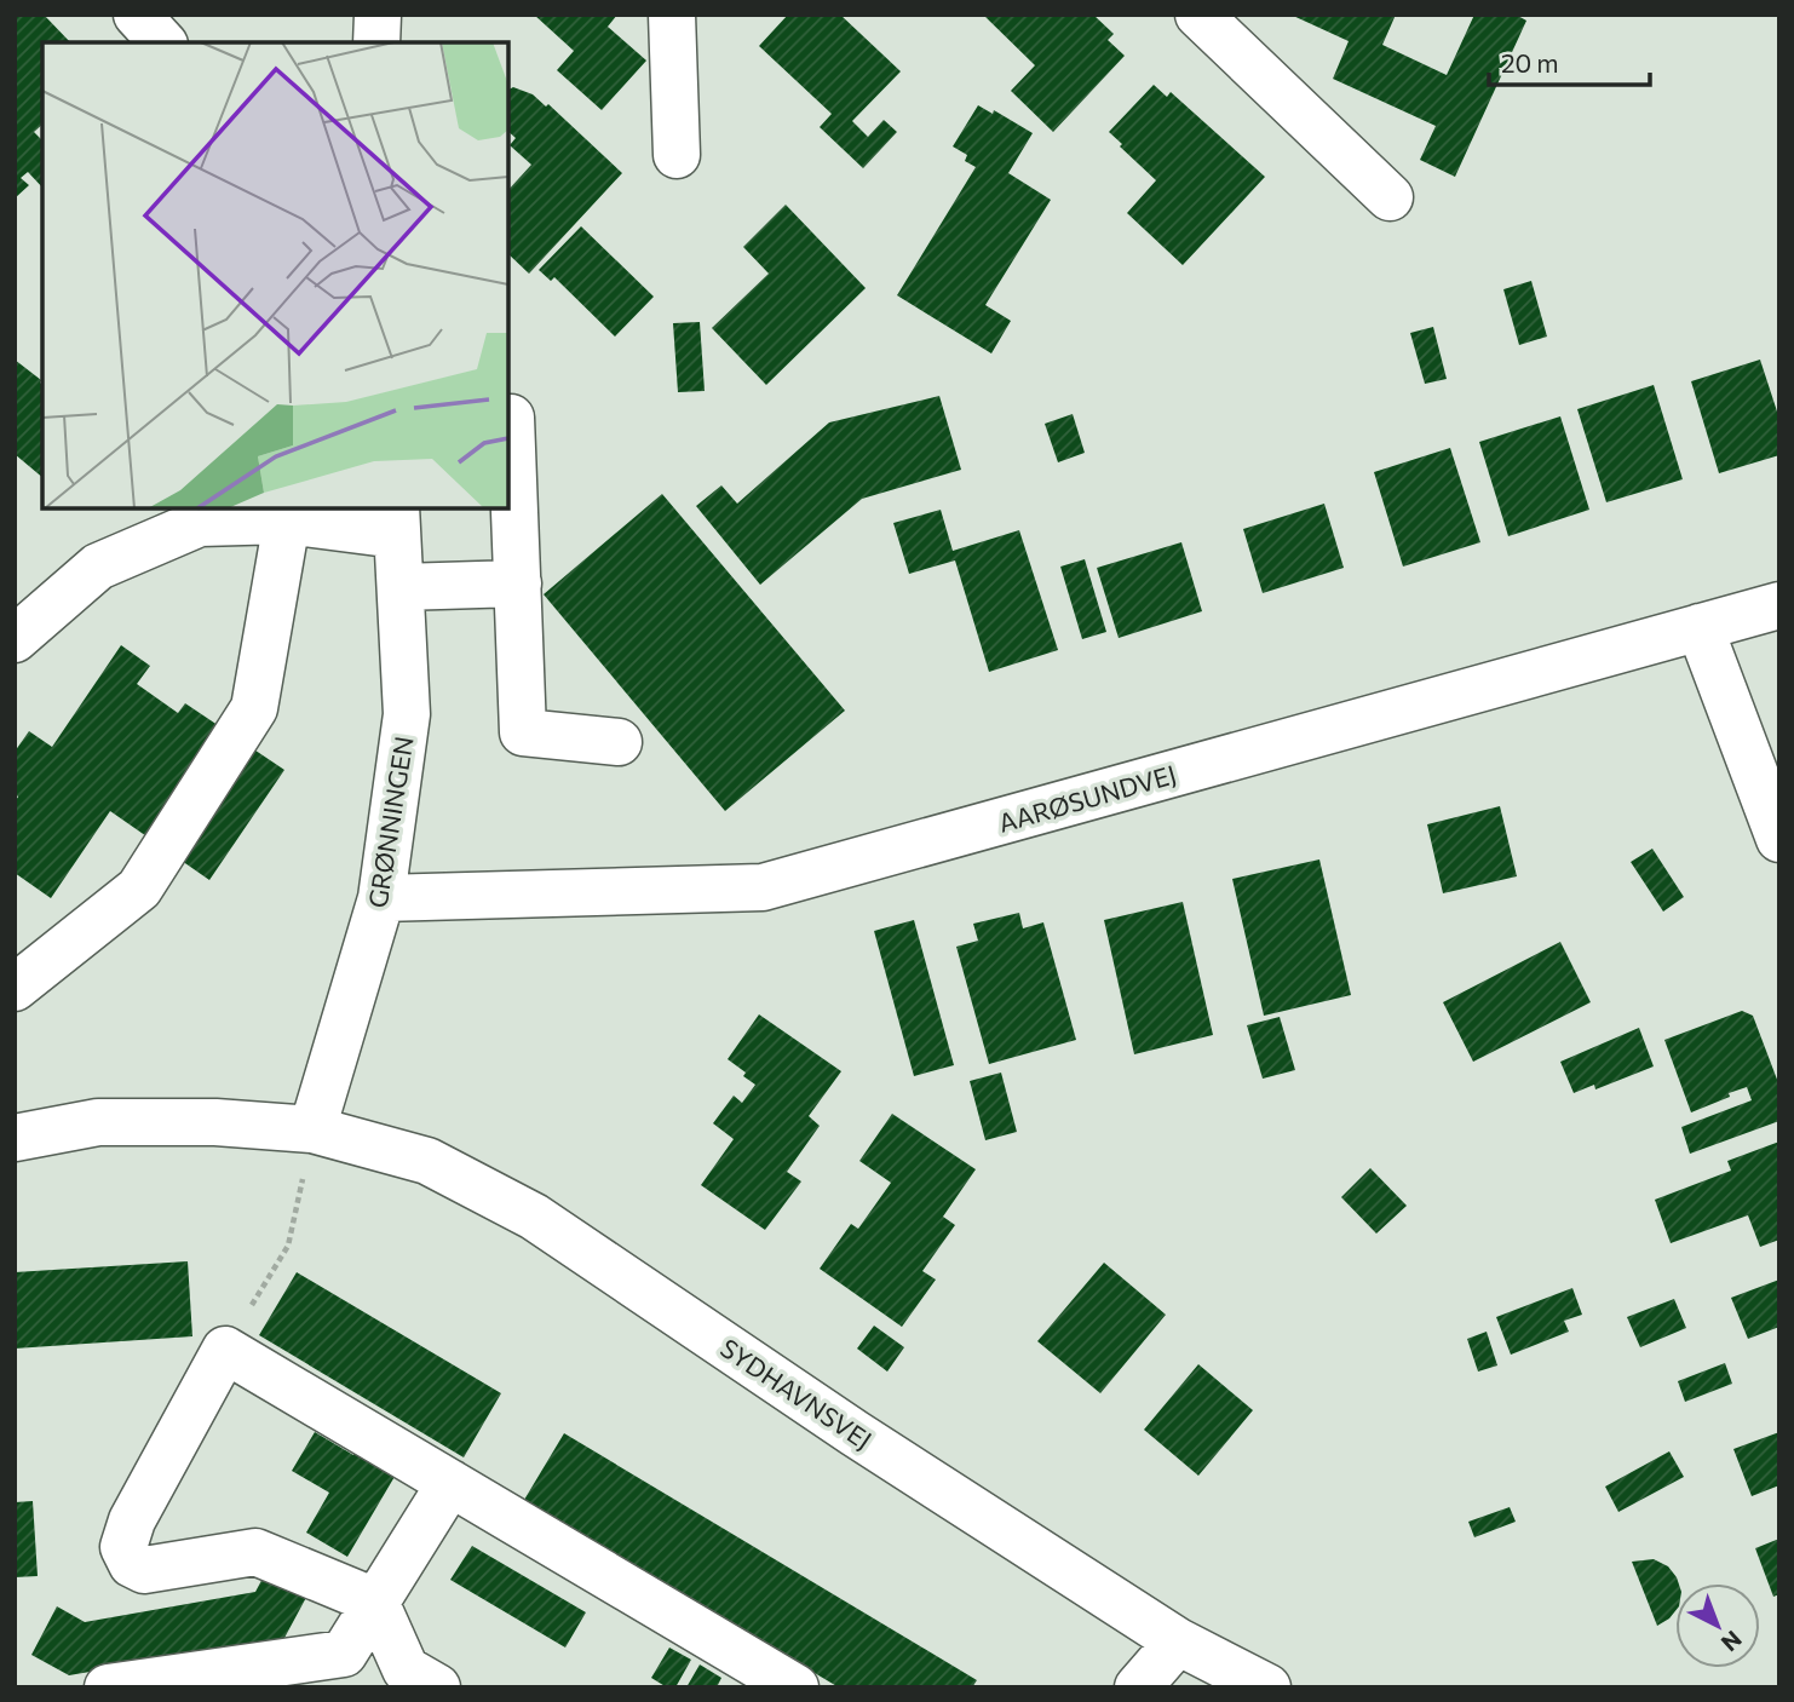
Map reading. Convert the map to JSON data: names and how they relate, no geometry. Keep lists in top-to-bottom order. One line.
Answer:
{"streets":{"street":["AARØSUNDVEJ","GRØNNINGEN","SYDHAVNSVEJ"]},"crossings":[["AARØSUNDVEJ","GRØNNINGEN"],["GRØNNINGEN","SYDHAVNSVEJ"]],"scale_bar":"20 m","north":"bottom right"}
